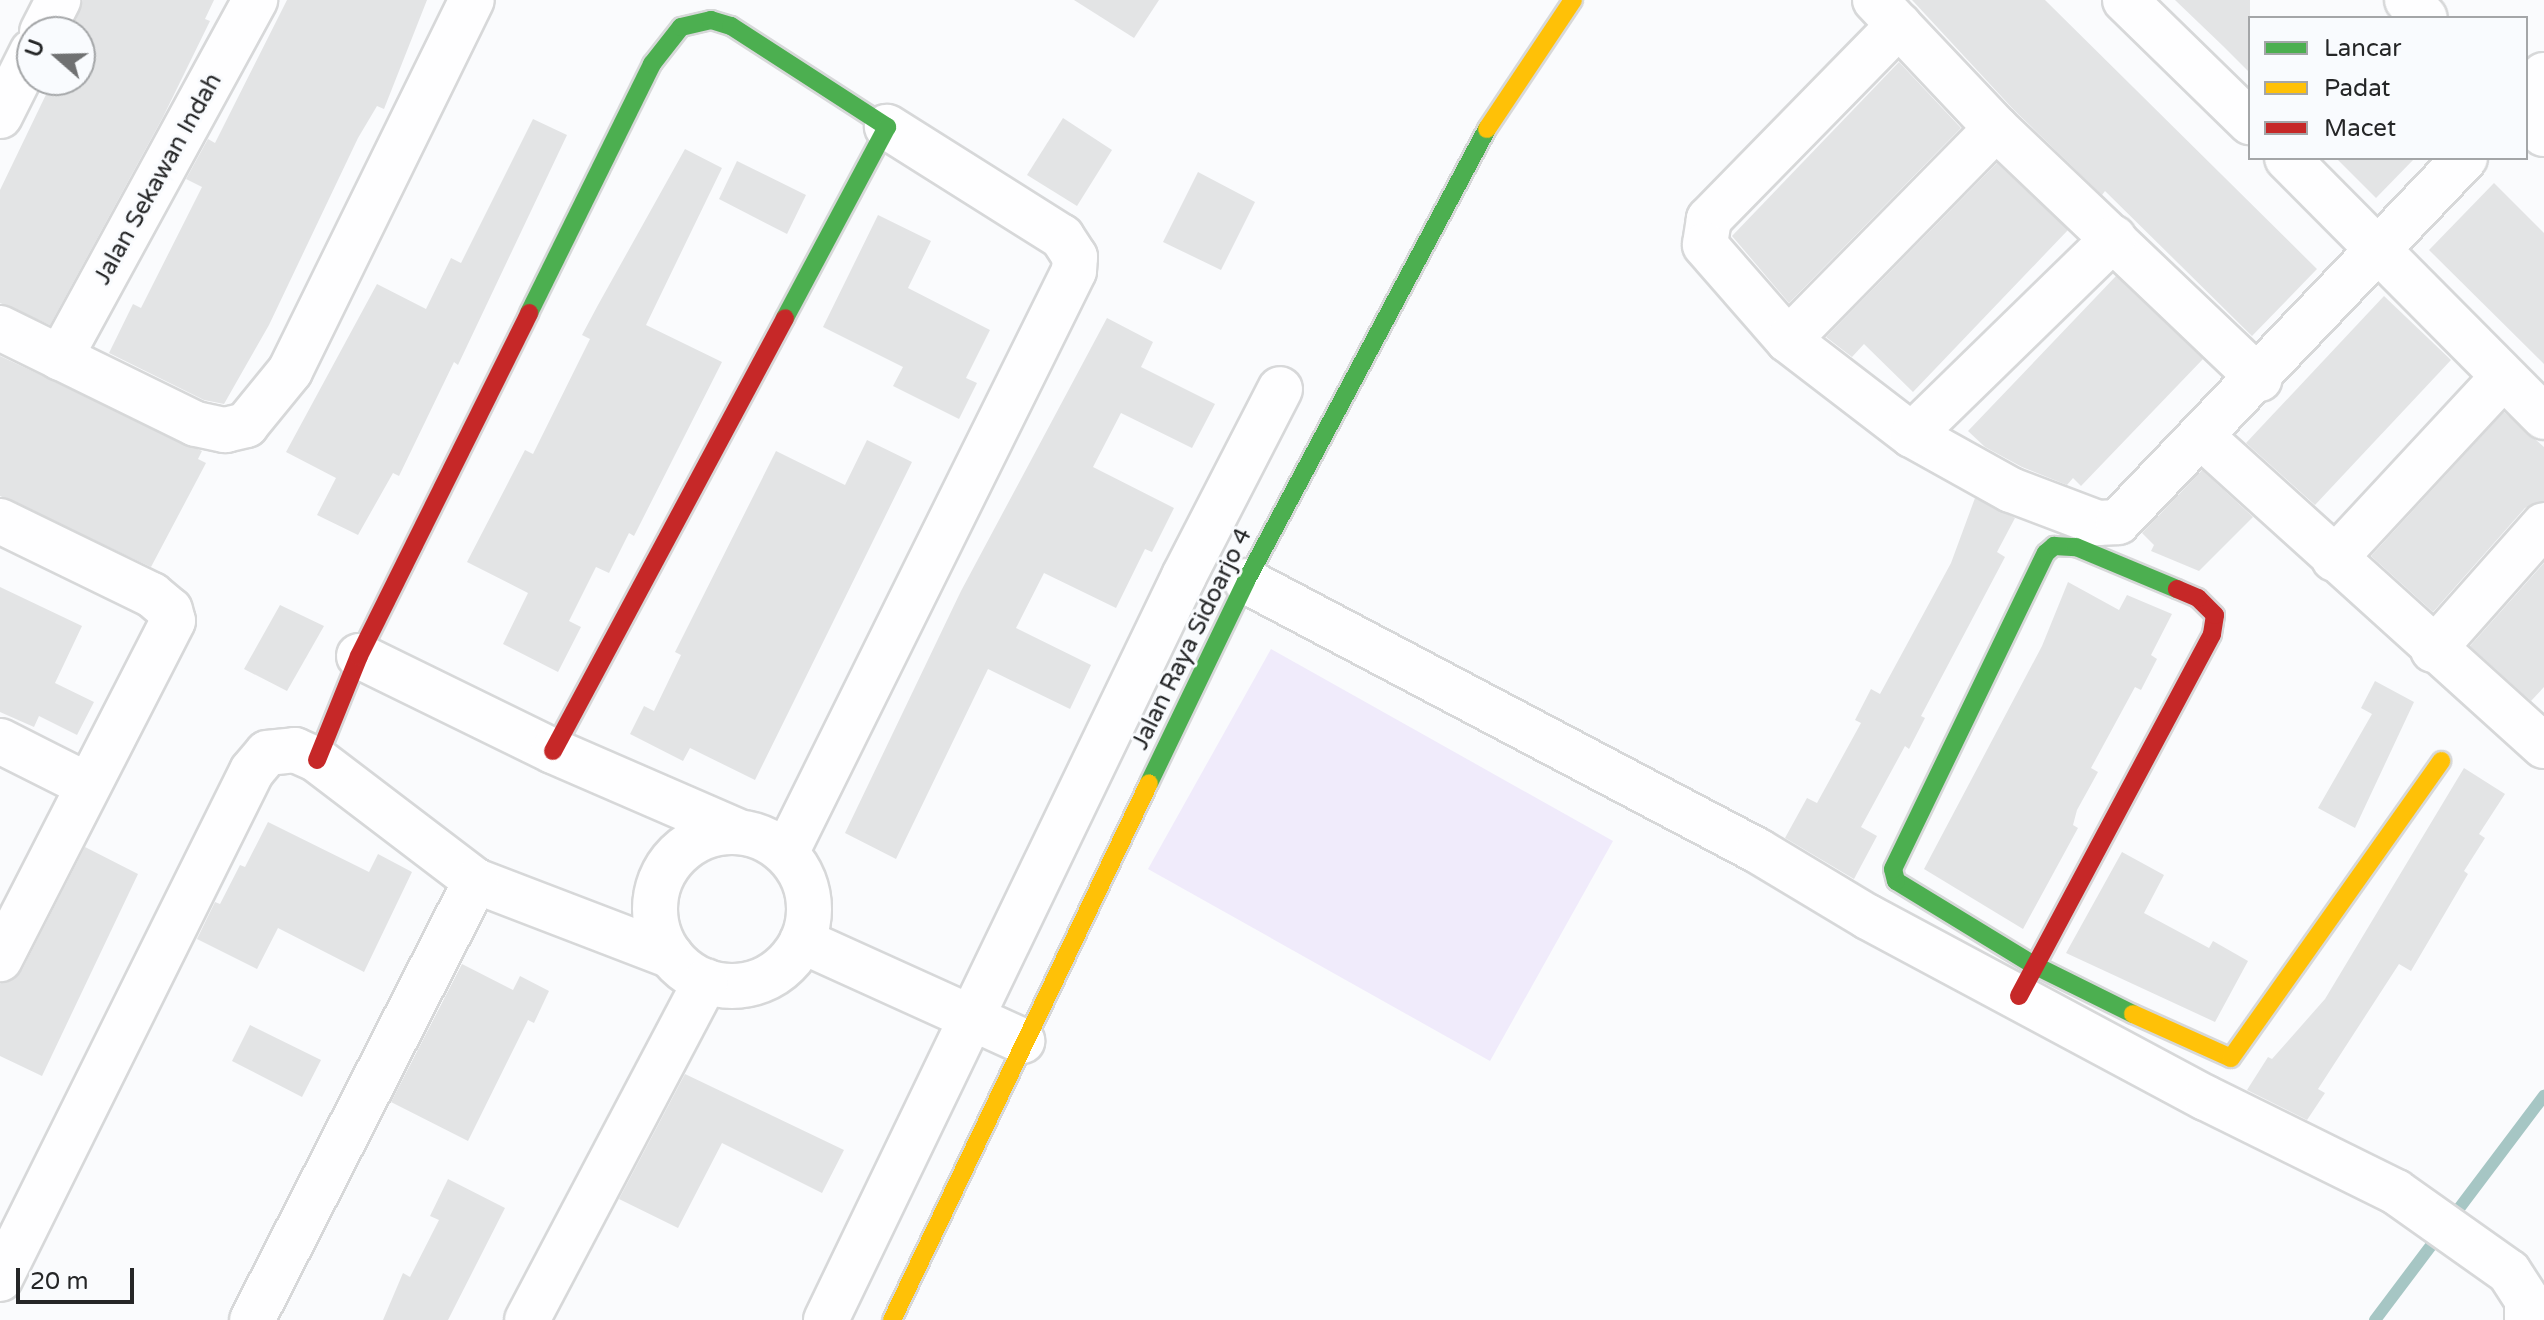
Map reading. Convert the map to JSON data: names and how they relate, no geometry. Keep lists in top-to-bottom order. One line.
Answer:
{"streets":{"street":["Jalan Sekawan Indah","Jalan Raya Sidoarjo 4"]},"legend":["Lancar","Padat","Macet"],"scale_bar":"20 m","north":"left"}
